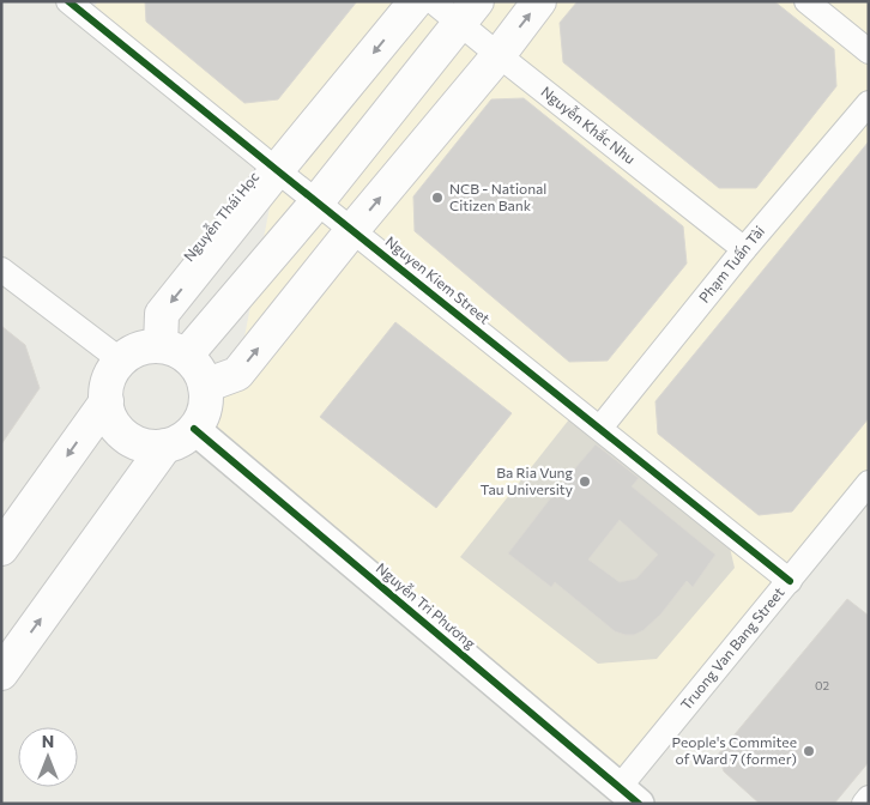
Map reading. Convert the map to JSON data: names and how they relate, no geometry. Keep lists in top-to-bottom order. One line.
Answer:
{"streets":{"main road":["Nguyễn Thái Học"],"street":["Nguyễn Khắc Nhu","Phạm Tuấn Tài","Nguyen Kiem Street","Nguyễn Tri Phương","Truong Van Bang Street"]},"crossings":[["Nguyễn Khắc Nhu","Phạm Tuấn Tài"],["Nguyễn Thái Học","Nguyen Kiem Street"],["Nguyễn Thái Học","Nguyễn Tri Phương"],["Phạm Tuấn Tài","Nguyen Kiem Street"],["Nguyen Kiem Street","Truong Van Bang Street"],["Nguyễn Tri Phương","Truong Van Bang Street"]],"places":["NCB - National Citizen Bank","Ba Ria Vung Tau University","People's Commitee of Ward 7 (former)"],"house_numbers":["02"],"north":"top"}
